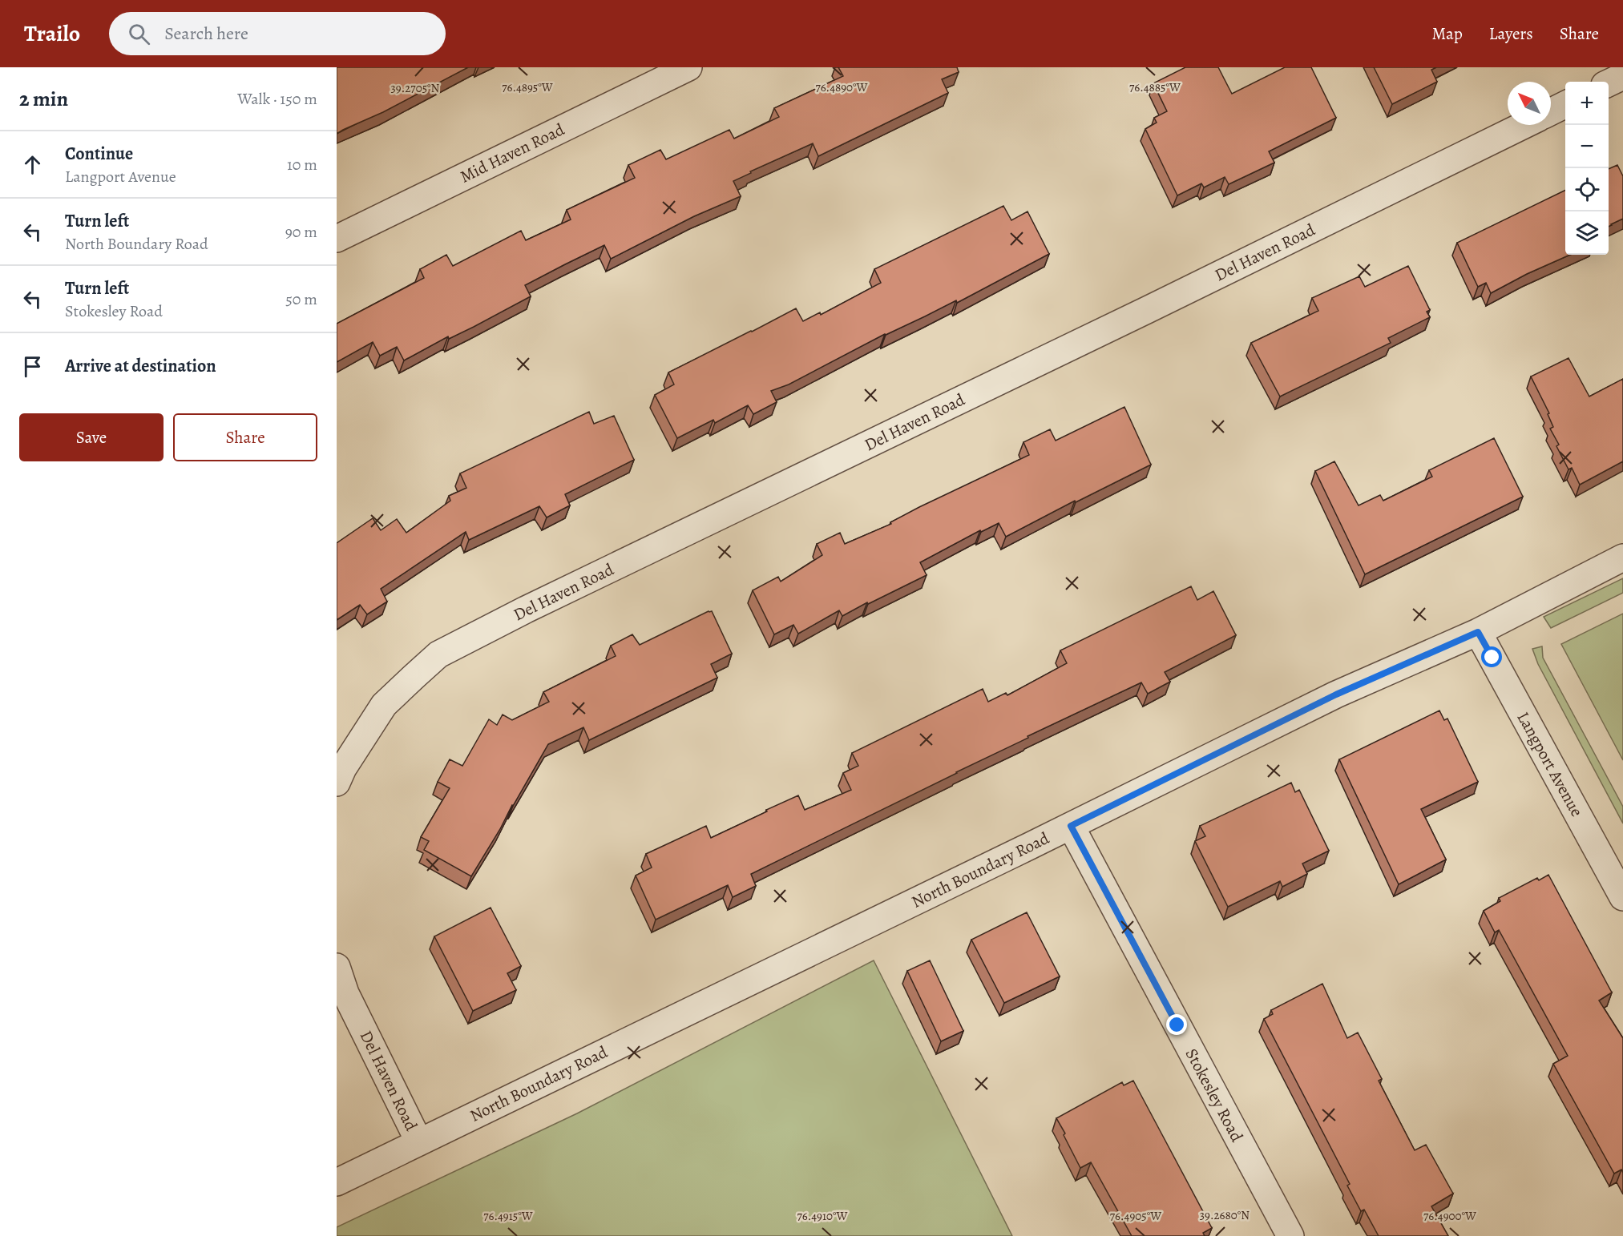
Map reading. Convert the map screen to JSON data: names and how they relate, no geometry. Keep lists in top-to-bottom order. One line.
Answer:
{"streets":{"street":["Mid Haven Road","Del Haven Road","Langport Avenue","North Boundary Road","Stokesley Road"]},"crossings":[["Del Haven Road","North Boundary Road"],["Langport Avenue","North Boundary Road"],["North Boundary Road","Stokesley Road"]],"north":"top left","page":{"header":"Trailo","search":"Search here","nav":["Map","Layers","Share"],"heading":["2 min","Walk · 150 m"],"map_buttons":["+","−"],"list":[["Continue","Langport Avenue","10 m"],["Turn left","North Boundary Road","90 m"],["Turn left","Stokesley Road","50 m"],"Arrive at destination"],"buttons":["Save","Share"]},"coordinates":["76.4895°W","76.4890°W","76.4885°W","39.2705°N","39.2680°N","76.4915°W","76.4910°W","76.4905°W","76.4900°W"]}
